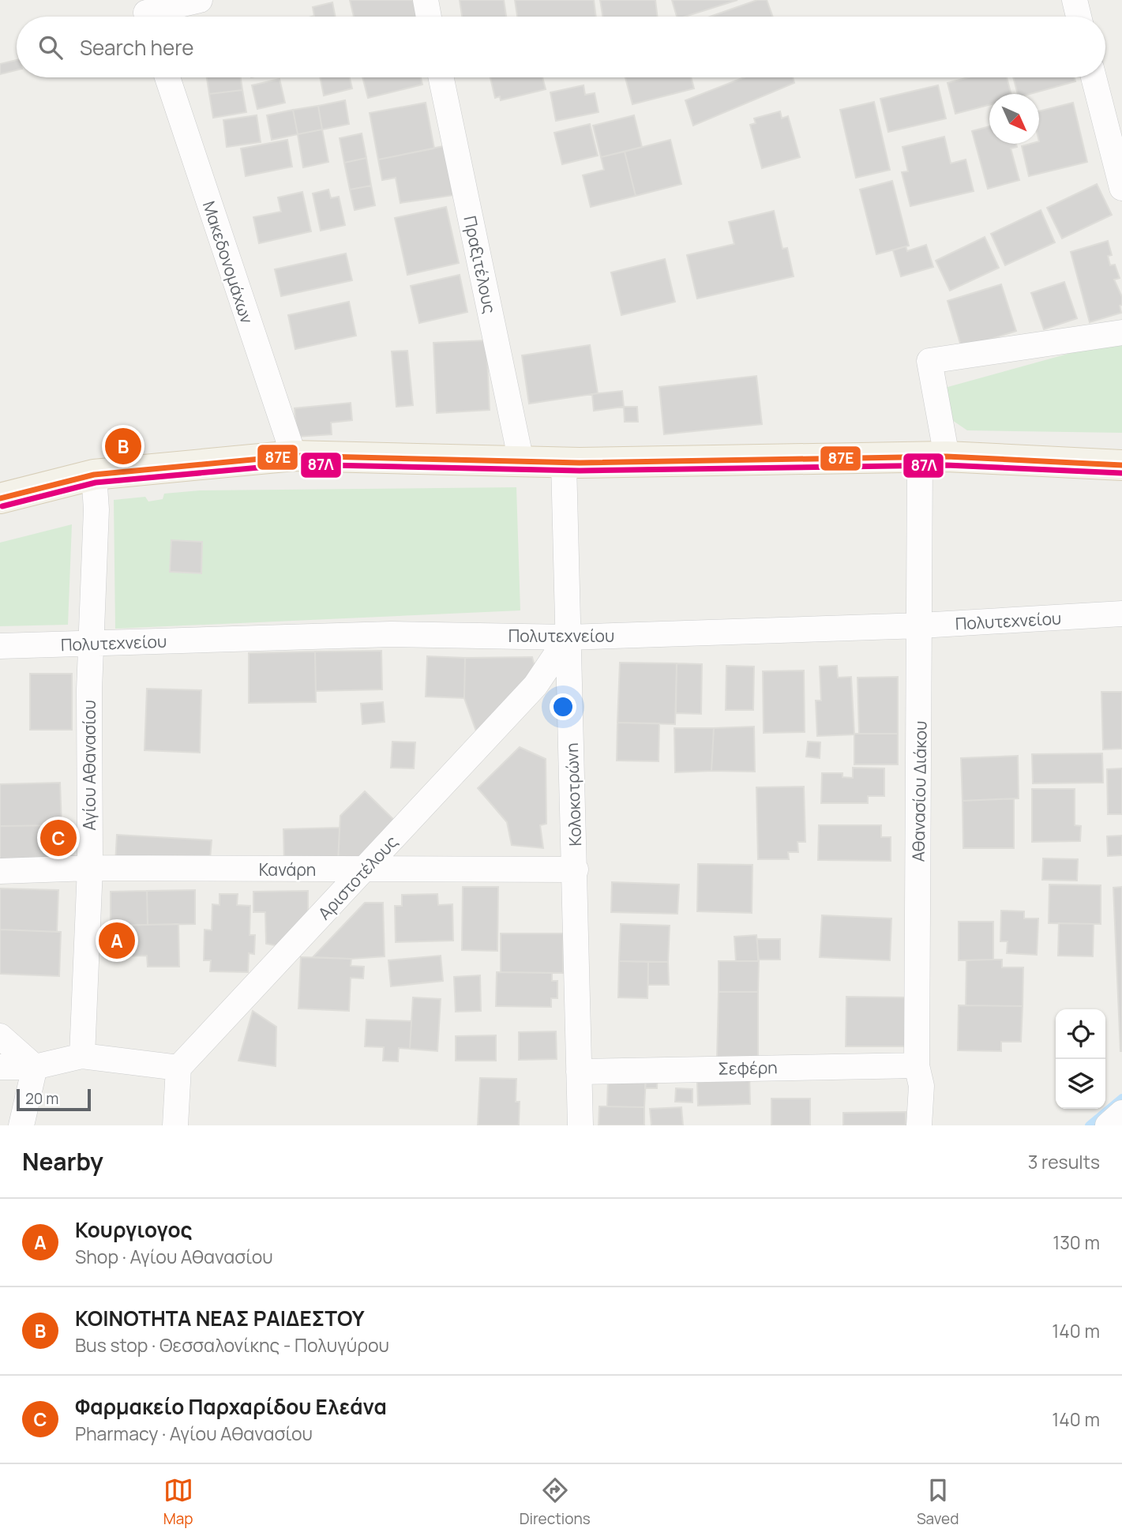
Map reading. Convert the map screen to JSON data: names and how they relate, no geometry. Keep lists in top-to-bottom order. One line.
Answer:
{"streets":{"street":["Μακεδονομάχων","Πραξιτέλους","Πολυτεχνείου","Αγίου Αθανασίου","Αθανασίου Διάκου","Κολοκοτρώνη","Κανάρη","Αριστοτέλους","Σεφέρη"]},"crossings":[["Πολυτεχνείου","Αγίου Αθανασίου"],["Πολυτεχνείου","Αθανασίου Διάκου"],["Πολυτεχνείου","Κολοκοτρώνη"],["Πολυτεχνείου","Αριστοτέλους"],["Αγίου Αθανασίου","Κανάρη"],["Αθανασίου Διάκου","Σεφέρη"],["Κολοκοτρώνη","Κανάρη"],["Κολοκοτρώνη","Αριστοτέλους"],["Κολοκοτρώνη","Σεφέρη"],["Κανάρη","Αριστοτέλους"]],"lines":["transit line 87Ε","transit line 87Λ"],"scale_bar":"20 m","north":"bottom right","page":{"search":"Search here","pins":["B","C","A"],"scale":"20 m","heading":["Nearby","3 results"],"list":[{"mark":"A","name":"Κουργιογος","note":"Shop · Αγίου Αθανασίου","value":"130 m"},{"mark":"B","name":"ΚΟΙΝΟΤΗΤΑ ΝΕΑΣ ΡΑΙΔΕΣΤΟΥ","note":"Bus stop · Θεσσαλονίκης - Πολυγύρου","value":"140 m"},{"mark":"C","name":"Φαρμακείο Παρχαρίδου Ελεάνα","note":"Pharmacy · Αγίου Αθανασίου","value":"140 m"}],"nav":["Map","Directions","Saved"]}}
